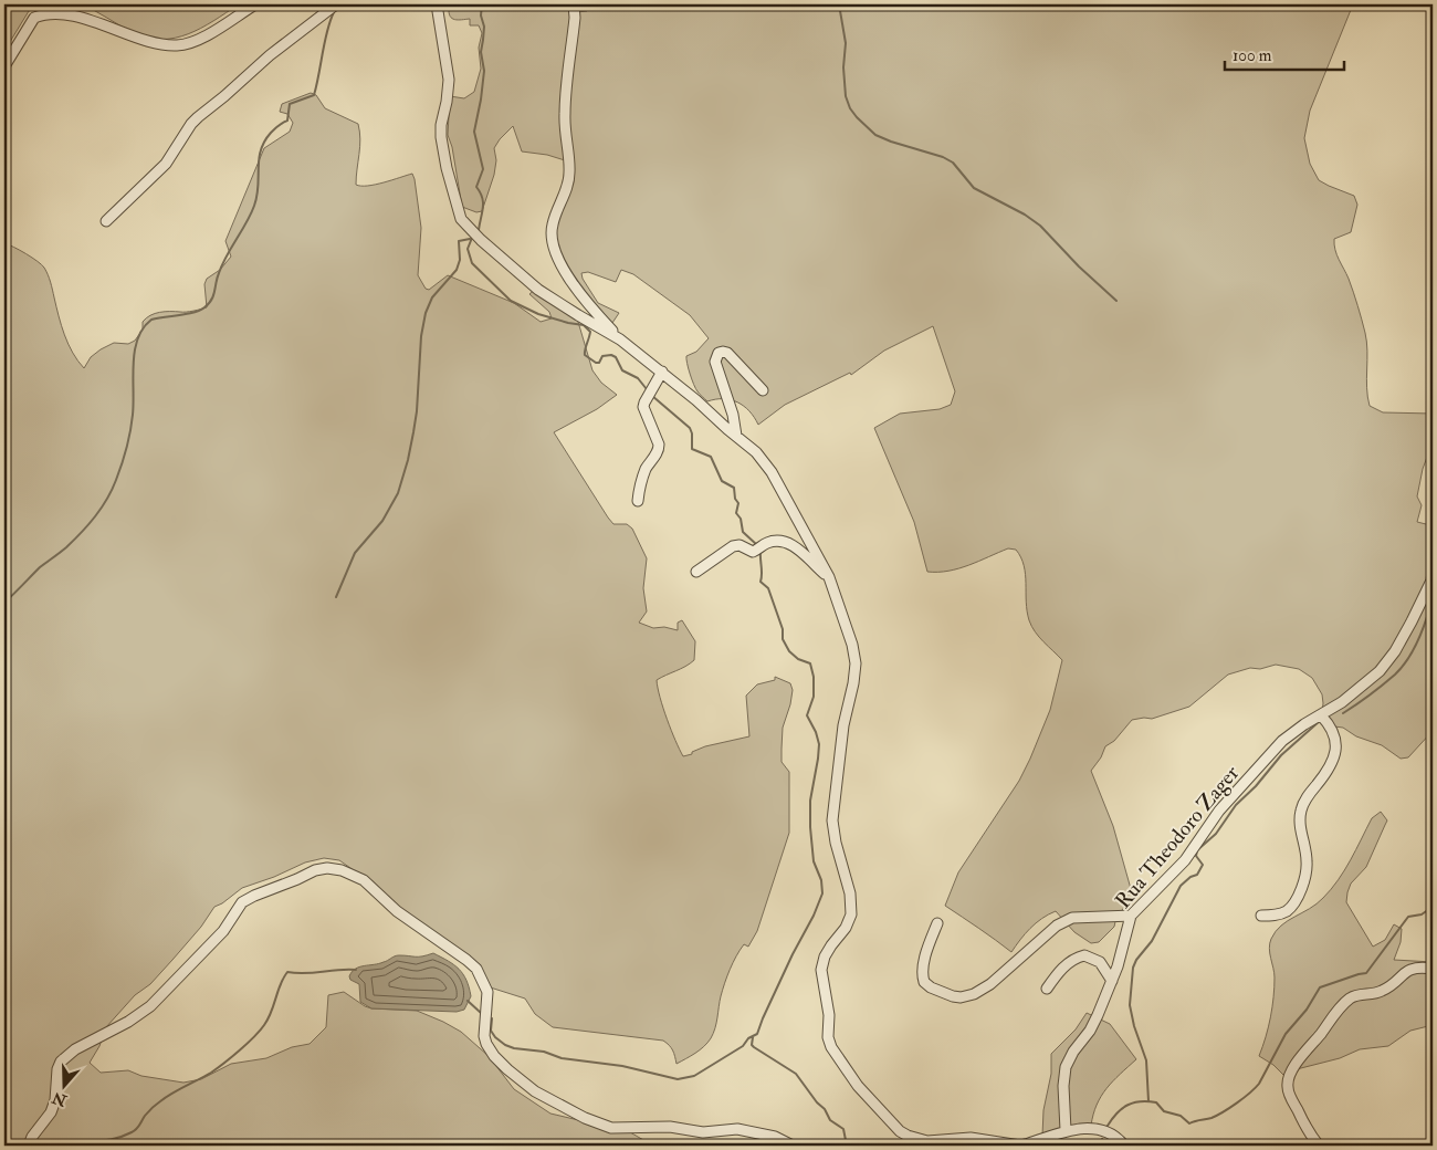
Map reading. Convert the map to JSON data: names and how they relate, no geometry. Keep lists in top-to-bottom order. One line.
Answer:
{"streets":{"street":["Rua Theodoro Zager"]},"scale_bar":"100 m","north":"bottom"}
